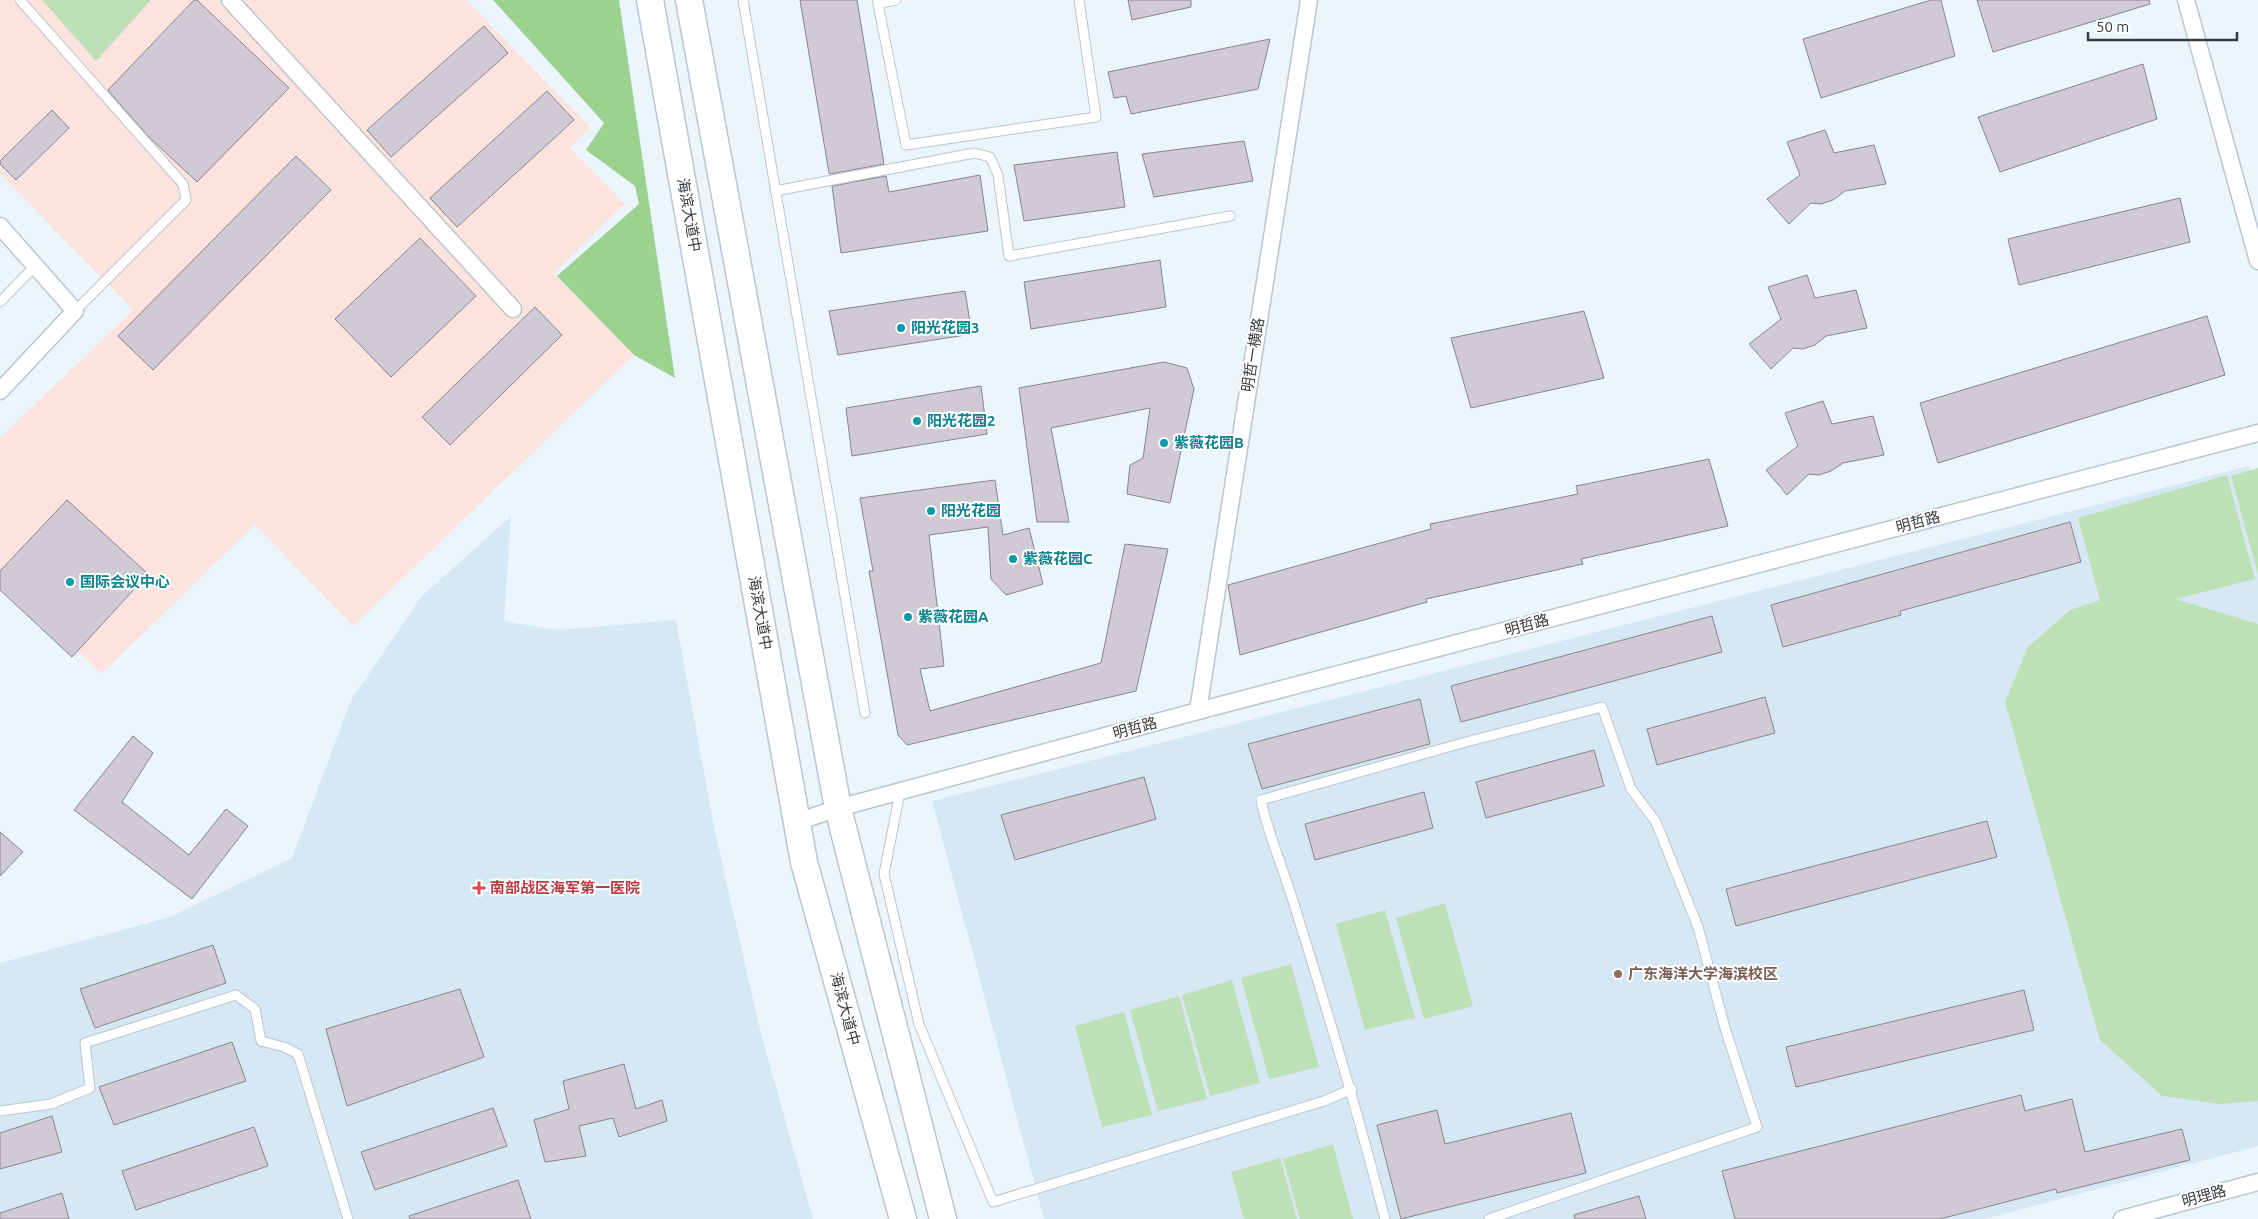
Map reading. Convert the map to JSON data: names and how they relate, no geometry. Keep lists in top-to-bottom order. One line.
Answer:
{"streets":{"main road":["海滨大道中"],"street":["明哲一横路","明哲路","明理路"]},"crossings":[["海滨大道中","明哲路"],["明哲一横路","明哲路"]],"places":{"other":["阳光花园3","阳光花园2","紫薇花园B","阳光花园","紫薇花园C","国际会议中心","紫薇花园A","广东海洋大学海滨校区"],"health":["南部战区海军第一医院"]},"scale_bar":"50 m"}
